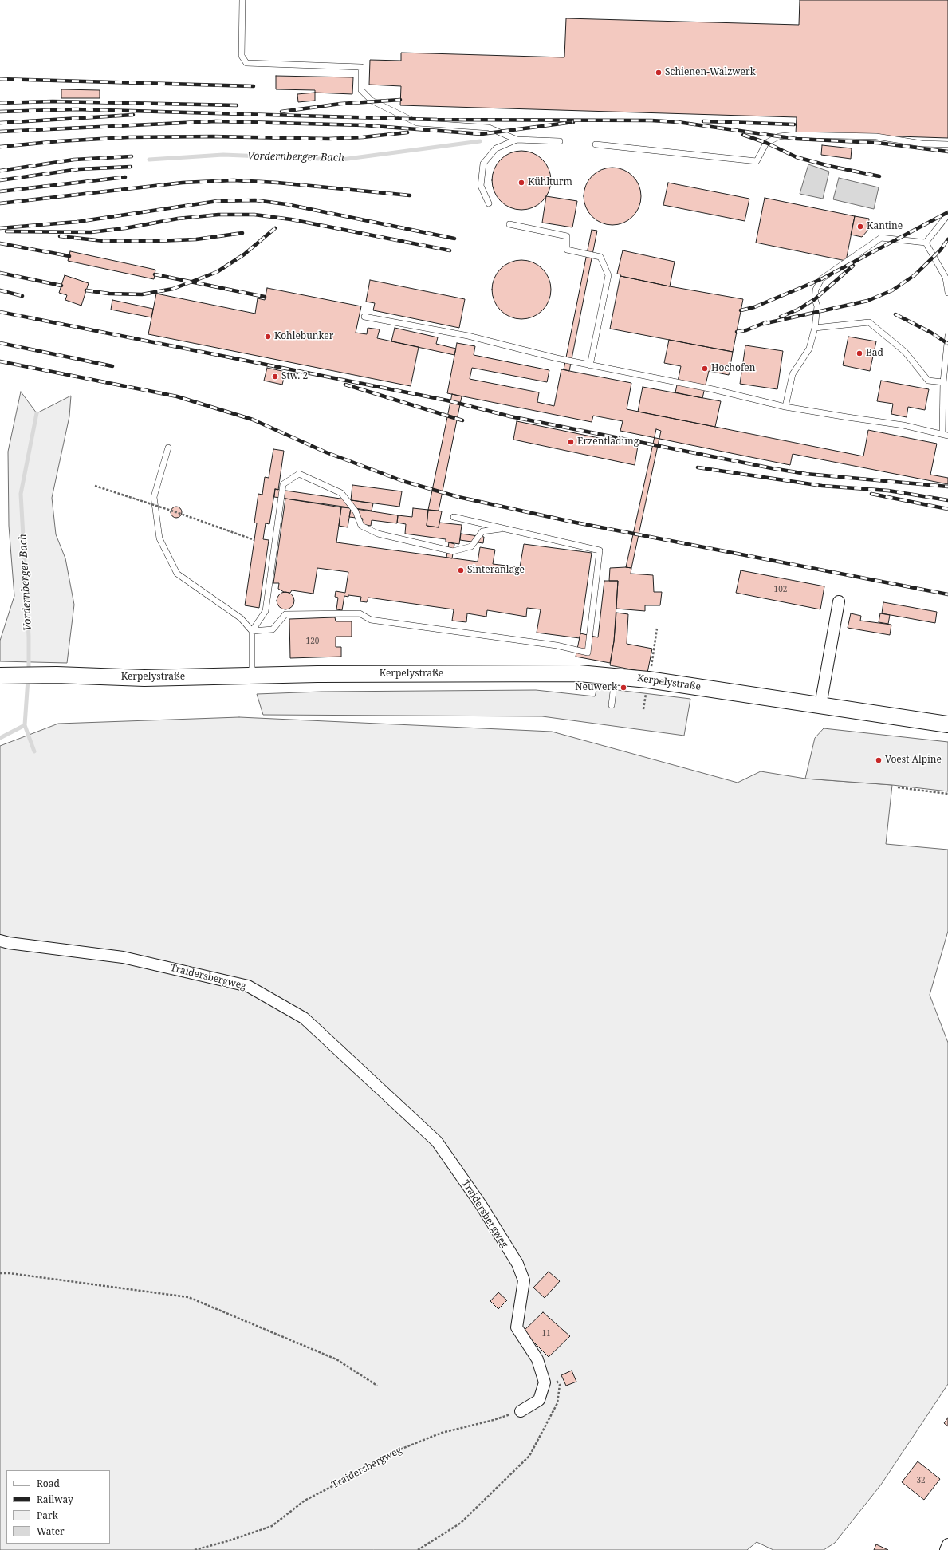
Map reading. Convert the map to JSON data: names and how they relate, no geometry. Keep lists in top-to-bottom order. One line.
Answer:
{"streets":{"main road":["Kerpelystraße"],"street":["Traidersbergweg"]},"water":["Vordernberger Bach"],"places":["Schienen-Walzwerk","Kühlturm","Kantine","Kohlebunker","Bad","Hochofen","Stw. 2","Erzentladung","Sinteranlage","Neuwerk","Voest Alpine"],"house_numbers":["102","120","11","32"],"legend":["Road","Railway","Park","Water"]}
